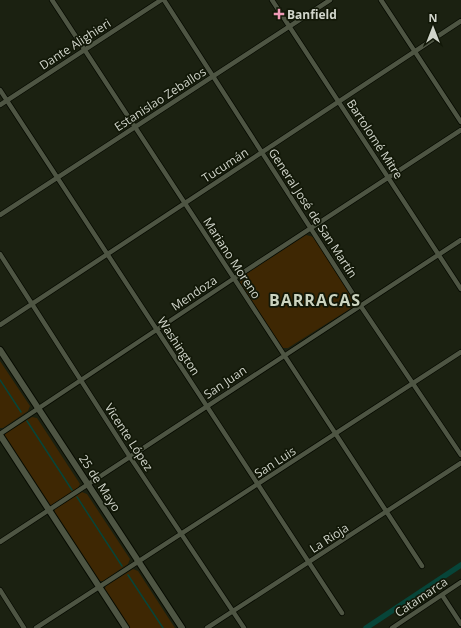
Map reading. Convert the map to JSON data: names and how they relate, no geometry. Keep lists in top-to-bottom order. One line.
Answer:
{"streets":{"street":["Dante Alighieri","Estanislao Zeballos","Bartolomé Mitre","Tucumán","General José de San Martín","Mariano Moreno","Mendoza","Washington","San Juan","Vicente López","San Luis","25 de Mayo","La Rioja","Catamarca"]},"crossings":[["Dante Alighieri","Mariano Moreno"],["Dante Alighieri","Washington"],["Estanislao Zeballos","Bartolomé Mitre"],["Estanislao Zeballos","General José de San Martín"],["Estanislao Zeballos","Mariano Moreno"],["Estanislao Zeballos","Washington"],["Bartolomé Mitre","Tucumán"],["Bartolomé Mitre","Mendoza"],["Bartolomé Mitre","San Juan"],["Tucumán","General José de San Martín"],["Tucumán","Mariano Moreno"],["Tucumán","Washington"],["Tucumán","Vicente López"],["General José de San Martín","Mendoza"],["General José de San Martín","San Juan"],["General José de San Martín","San Luis"],["Mariano Moreno","Mendoza"],["Mariano Moreno","San Juan"],["Mariano Moreno","San Luis"],["Mariano Moreno","La Rioja"],["Mendoza","Washington"],["Mendoza","Vicente López"],["Mendoza","25 de Mayo"],["Washington","San Juan"],["Washington","San Luis"],["Washington","La Rioja"],["San Juan","Vicente López"],["San Juan","25 de Mayo"],["Vicente López","San Luis"],["Vicente López","La Rioja"],["San Luis","25 de Mayo"]],"districts":["BARRACAS"],"places":{"health":["Banfield"]},"north":"top"}
